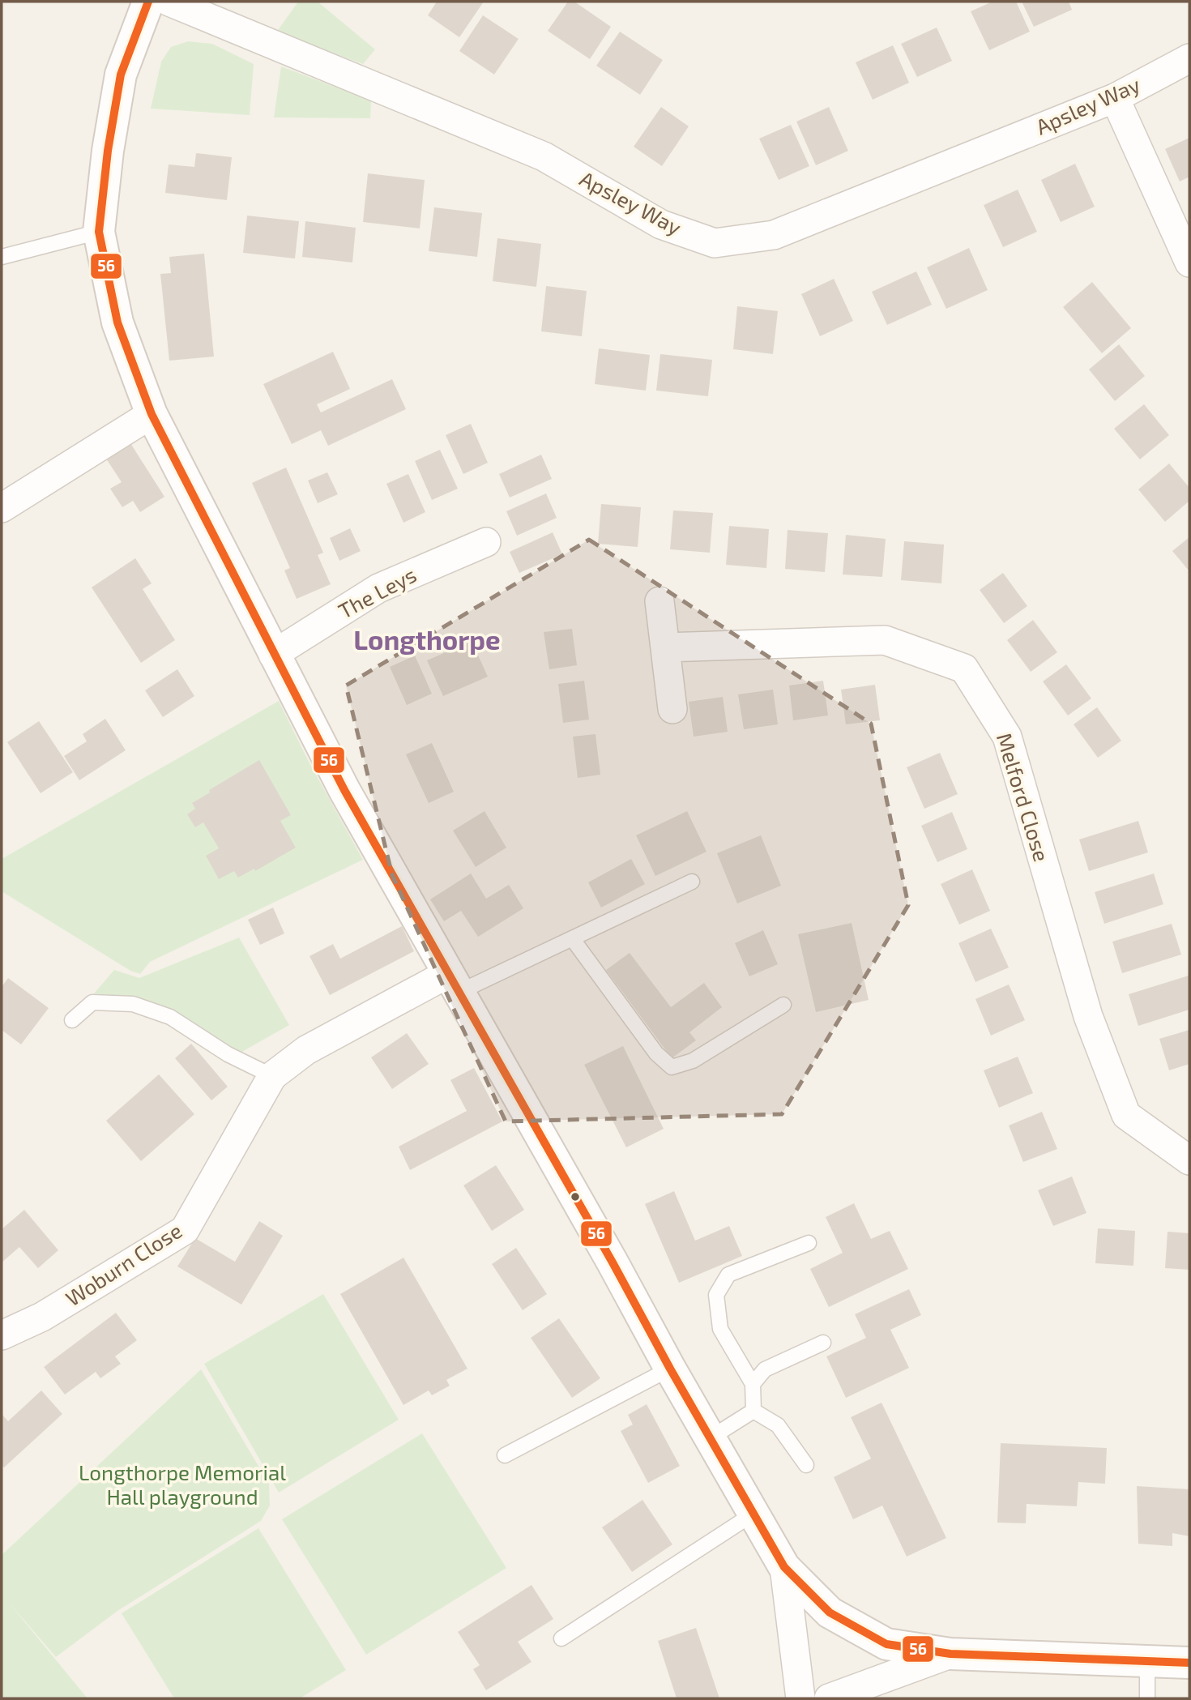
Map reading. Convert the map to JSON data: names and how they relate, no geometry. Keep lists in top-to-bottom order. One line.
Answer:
{"streets":{"street":["Apsley Way","The Leys","Melford Close","Woburn Close"]},"districts":["Longthorpe"],"parks":["Longthorpe Memorial Hall playground"],"lines":["transit line 56"]}
